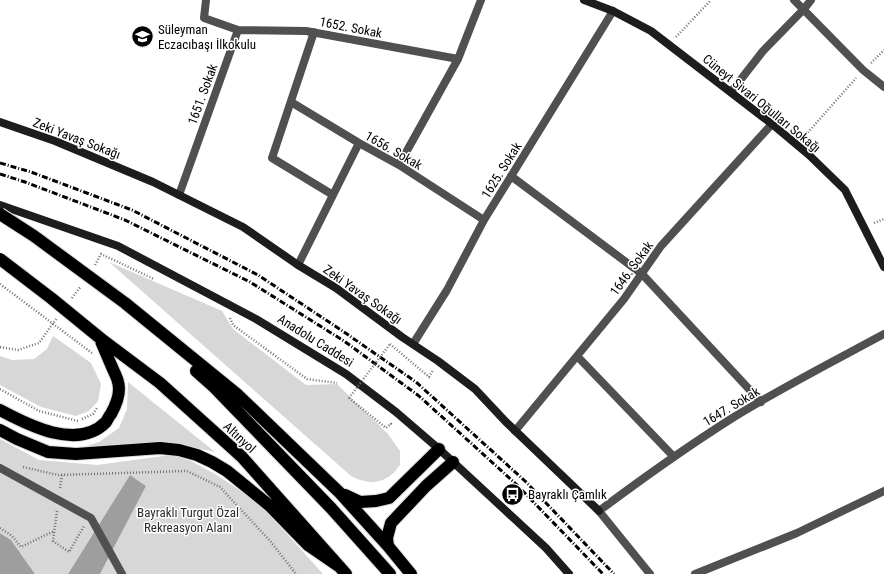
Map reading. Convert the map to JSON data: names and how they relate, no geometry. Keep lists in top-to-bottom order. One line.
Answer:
{"streets":{"highway":["Altınyol"],"street":["1652. Sokak","1651. Sokak","Cüneyt Sivari Oğulları Sokağı","Zeki Yavaş Sokağı","1656. Sokak","1625. Sokak","1646. Sokak","Anadolu Caddesi","1647. Sokak"]},"crossings":[["1652. Sokak","1651. Sokak"],["1651. Sokak","Zeki Yavaş Sokağı"],["Cüneyt Sivari Oğulları Sokağı","1625. Sokak"],["Cüneyt Sivari Oğulları Sokağı","1646. Sokak"],["Zeki Yavaş Sokağı","1625. Sokak"],["Zeki Yavaş Sokağı","1646. Sokak"],["Zeki Yavaş Sokağı","1647. Sokak"],["1656. Sokak","1625. Sokak"]],"parks":["Bayraklı Turgut Özal Rekreasyon Alanı"],"places":{"school or university":["Süleyman Eczacıbaşı İlkokulu"],"bus stop":["Bayraklı Çamlık"]}}
